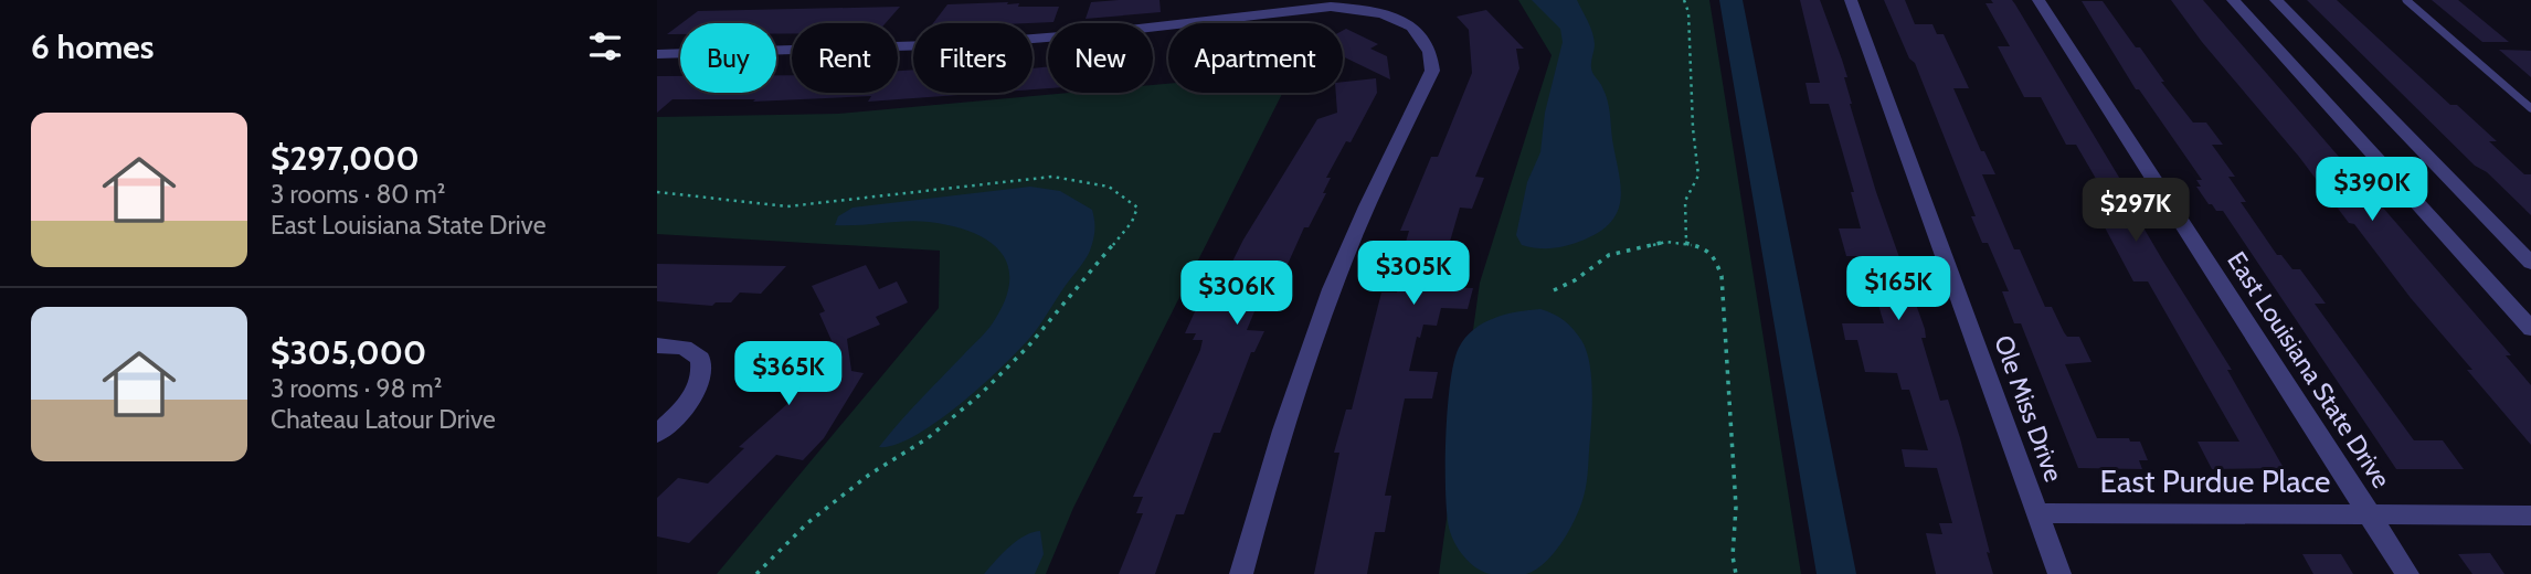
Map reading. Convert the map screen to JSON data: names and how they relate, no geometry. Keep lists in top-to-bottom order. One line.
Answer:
{"streets":{"street":["East Louisiana State Drive","Ole Miss Drive","East Purdue Place"]},"crossings":[["East Louisiana State Drive","East Purdue Place"],["Ole Miss Drive","East Purdue Place"]],"page":{"heading":"6 homes","chip":["Buy","Rent","Filters","New","Apartment"],"list":[{"name":"$297,000","note":"3 rooms · 80 m² · East Louisiana State Drive"},{"name":"$305,000","note":"3 rooms · 98 m² · Chateau Latour Drive"}],"price":["$390K","$297K","$305K","$165K","$306K","$365K"]}}
